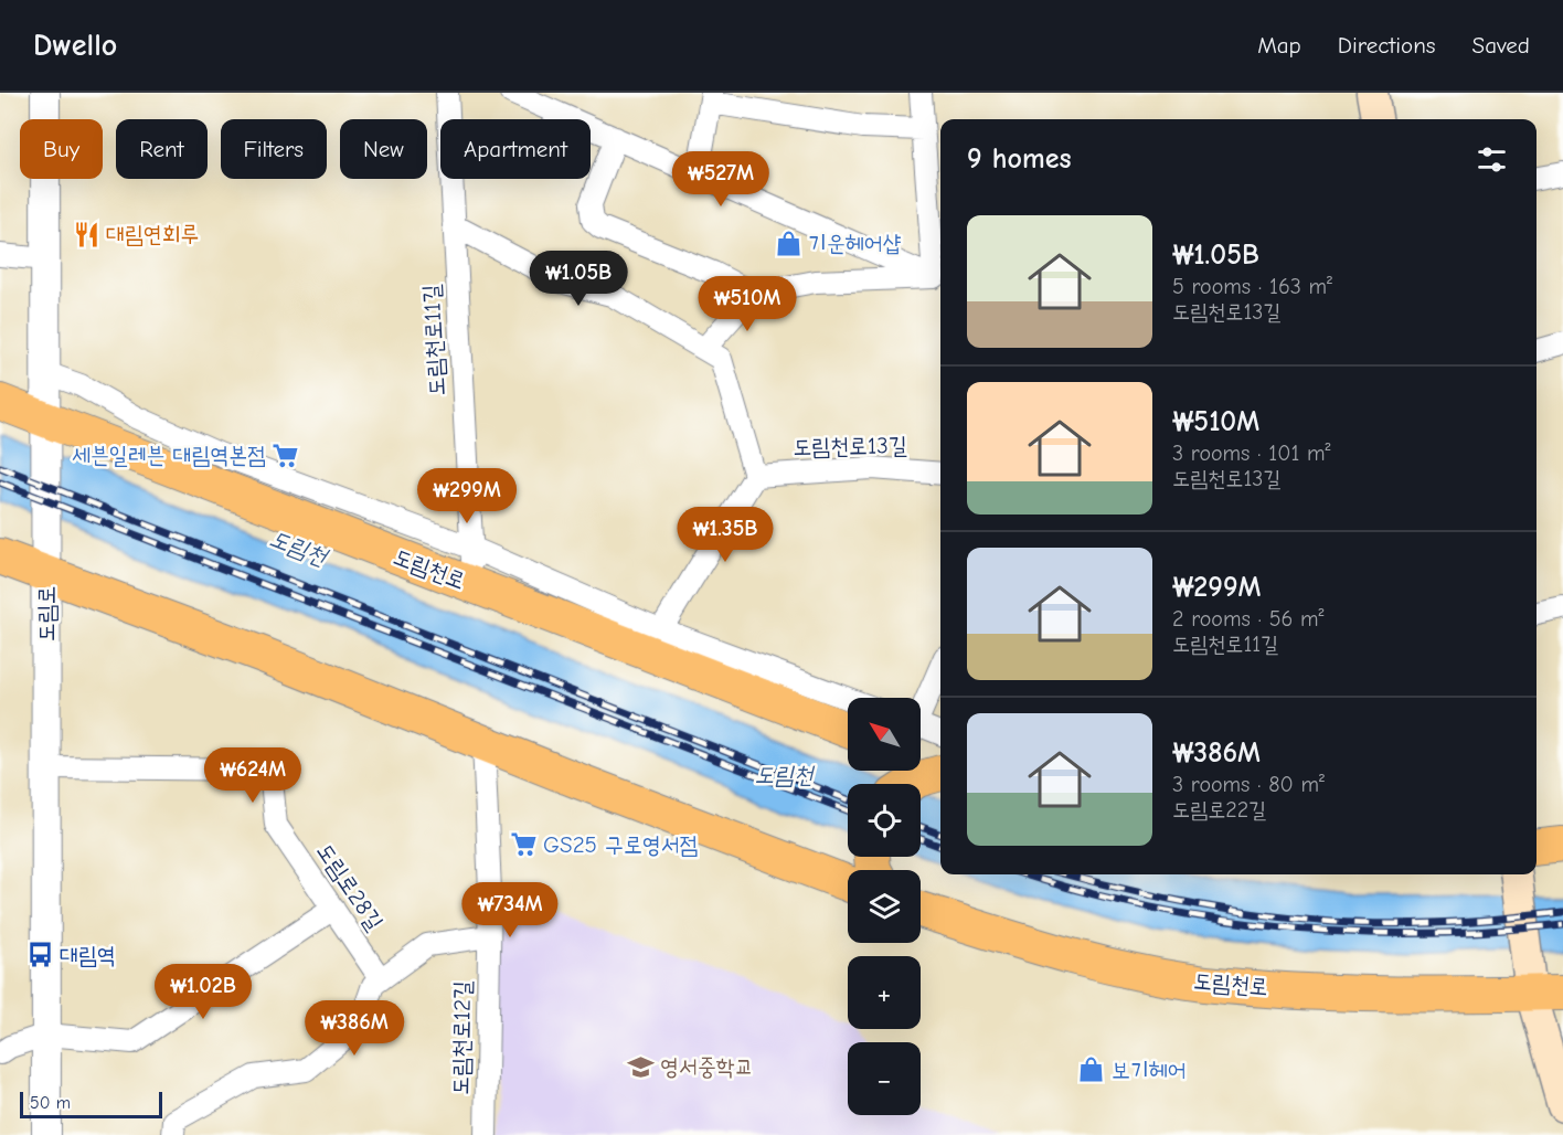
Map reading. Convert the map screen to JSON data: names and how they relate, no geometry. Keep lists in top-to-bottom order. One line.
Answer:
{"streets":{"main road":["도림천로"],"street":["도림천로11길","도림천로13길","도림로","도림로28길","도림천로12길"]},"crossings":[["도림천로11길","도림천로"],["도림천로","도림로"],["도림로","도림로28길"]],"water":["도림천"],"places":{"restaurant":["대림연회루"],"shop":["기운헤어샵","보기헤어"],"supermarket":["세븐일레븐 대림역본점","GS25 구로영서점"],"bus stop":["대림역"],"school or university":["영서중학교"]},"scale_bar":"50 m","north":"top left","page":{"header":"Dwello","nav":["Map","Directions","Saved"],"chip":["Buy","Rent","Filters","New","Apartment"],"heading":"9 homes","price":["₩527M","₩1.05B","₩510M","₩299M","₩1.35B","₩624M","₩734M","₩1.02B","₩386M"],"list":[{"name":"₩1.05B","note":"5 rooms · 163 m² · 도림천로13길"},{"name":"₩510M","note":"3 rooms · 101 m² · 도림천로13길"},{"name":"₩299M","note":"2 rooms · 56 m² · 도림천로11길"},{"name":"₩386M","note":"3 rooms · 80 m² · 도림로22길"}],"map_buttons":["+","−"],"scale":"50 m"}}
